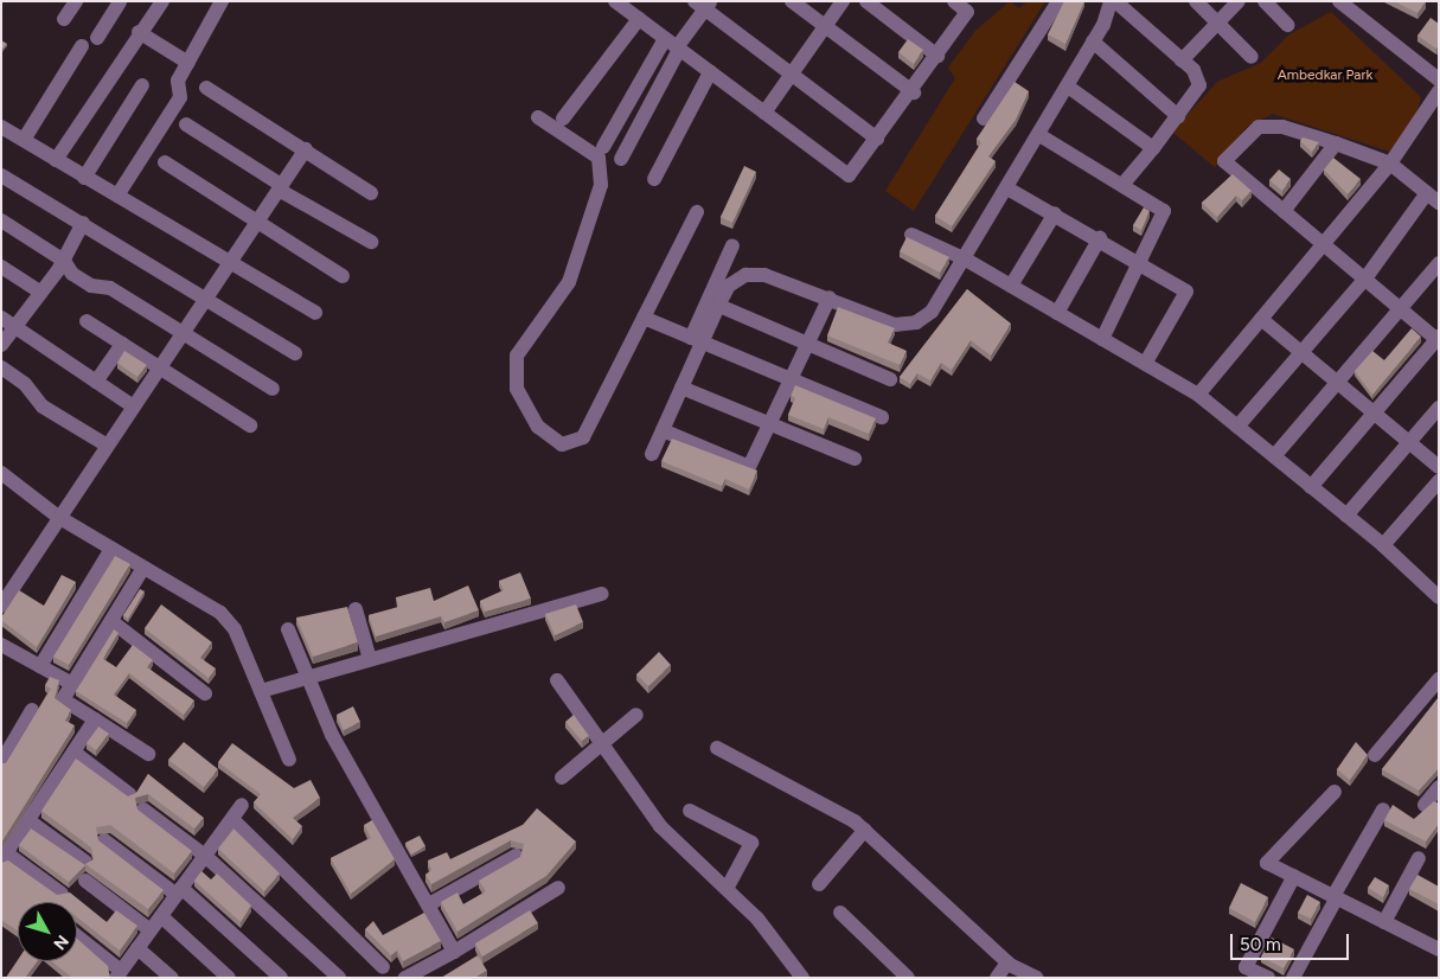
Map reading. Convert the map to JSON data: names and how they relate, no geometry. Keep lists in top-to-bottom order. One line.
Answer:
{"parks":["Ambedkar Park"],"scale_bar":"50 m","north":"bottom right"}
